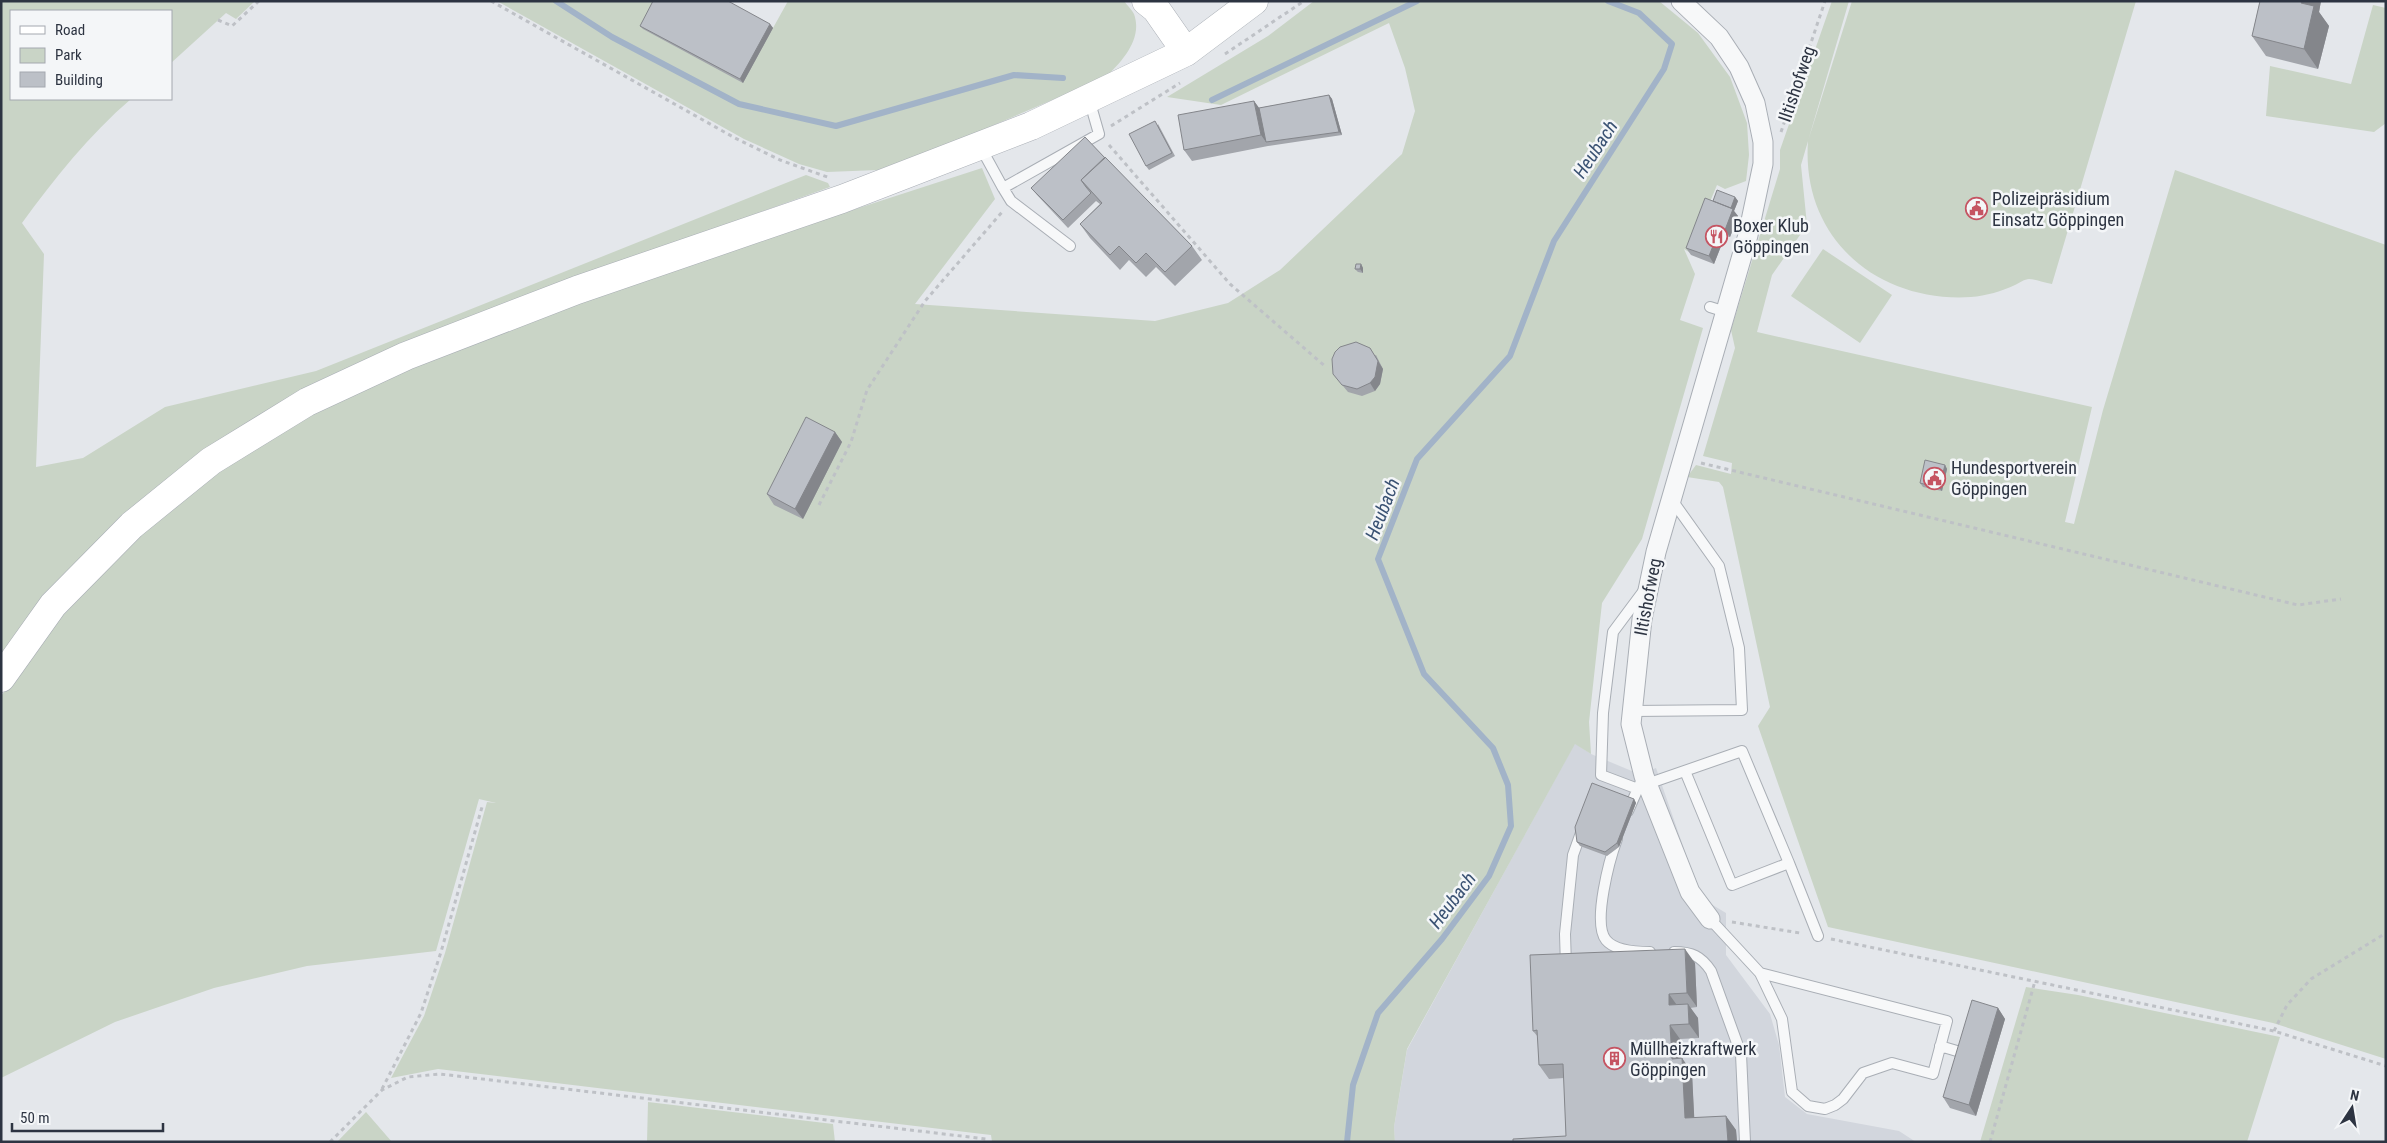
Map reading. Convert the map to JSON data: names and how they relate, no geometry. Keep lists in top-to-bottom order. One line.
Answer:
{"streets":{"street":["Iltishofweg"]},"water":["Heubach"],"places":{"public building":["Polizeipräsidium Einsatz Göppingen","Hundesportverein Göppingen"],"restaurant":["Boxer Klub Göppingen"],"building":["Müllheizkraftwerk Göppingen"]},"legend":["Road","Park","Building"],"scale_bar":"50 m","north":"top"}
